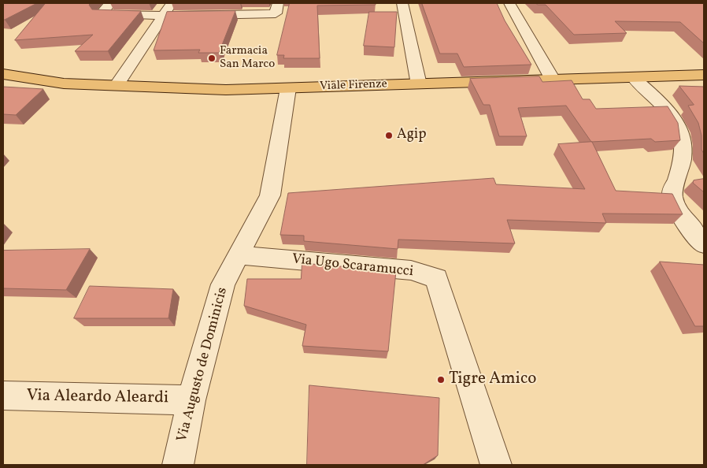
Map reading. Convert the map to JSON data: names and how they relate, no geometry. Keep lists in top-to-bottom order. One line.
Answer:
{"streets":{"main road":["Viale Firenze"],"street":["Via Ugo Scaramucci","Via Augusto de Dominicis","Via Aleardo Aleardi"]},"crossings":[["Viale Firenze","Via Augusto de Dominicis"],["Via Ugo Scaramucci","Via Augusto de Dominicis"],["Via Augusto de Dominicis","Via Aleardo Aleardi"]],"places":["Farmacia San Marco","Agip","Tigre Amico"]}
